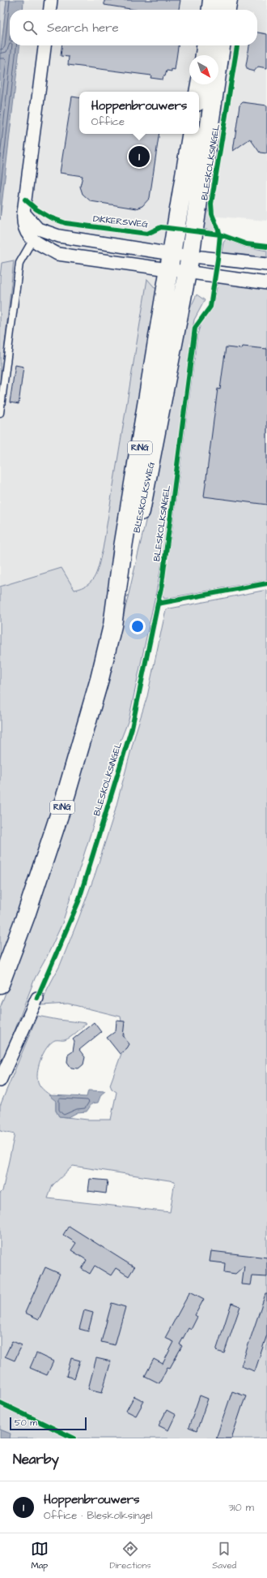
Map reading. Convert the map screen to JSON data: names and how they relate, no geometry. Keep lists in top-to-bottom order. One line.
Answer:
{"streets":{"main road":["BLESKOLKSINGEL","RING","BLESKOLKSWEG"],"cycle path":["DIKKERSWEG"]},"crossings":[["BLESKOLKSINGEL","BLESKOLKSWEG"],["RING","BLESKOLKSWEG"]],"scale_bar":"50 m","north":"bottom right","page":{"search":"Search here","popup":["Hoppenbrouwers","Office"],"pins":"1","scale":"50 m","heading":"Nearby","list":[{"mark":"1","name":"Hoppenbrouwers","note":"Office · Bleskolksingel","value":"310 m"}],"nav":["Map","Directions","Saved"]}}
